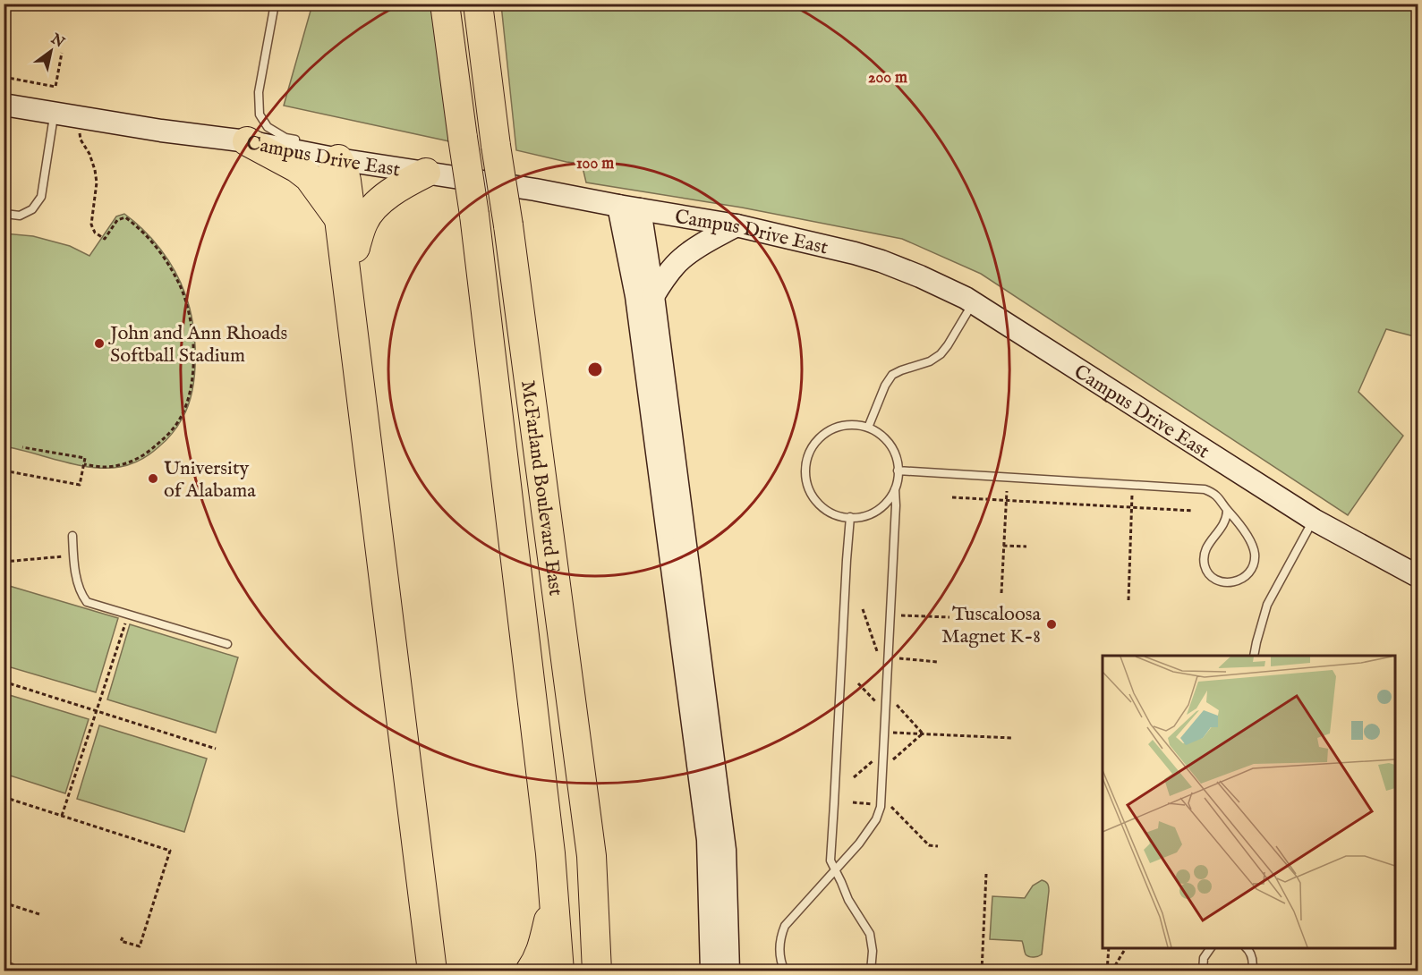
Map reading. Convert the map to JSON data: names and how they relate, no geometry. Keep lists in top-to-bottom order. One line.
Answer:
{"streets":{"highway":["McFarland Boulevard East"],"street":["Campus Drive East"]},"places":["John and Ann Rhoads Softball Stadium","University of Alabama","Tuscaloosa Magnet K-8"],"north":"top right","rings":["200 m","100 m"]}
